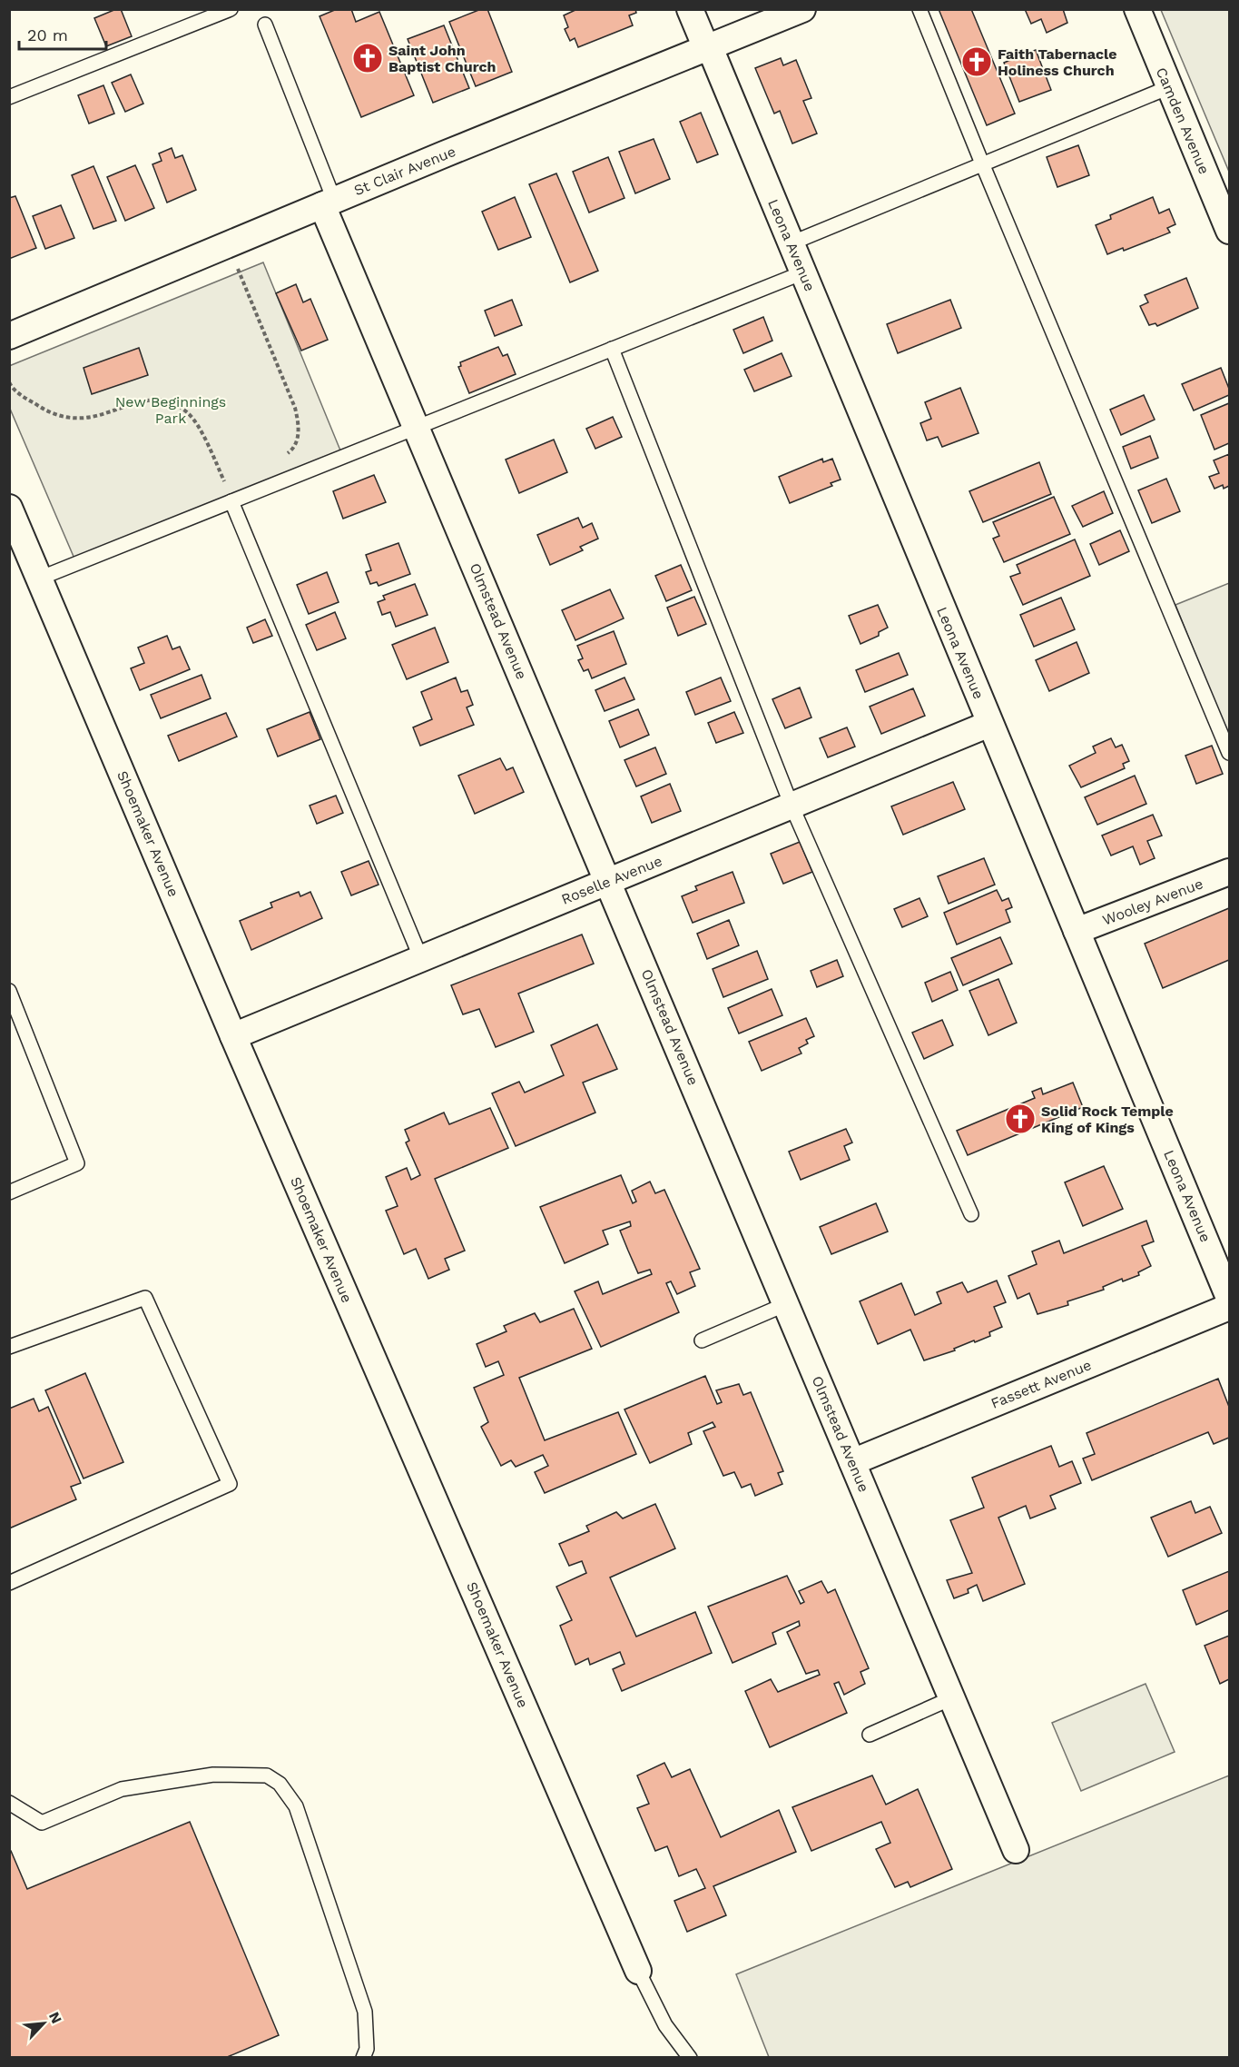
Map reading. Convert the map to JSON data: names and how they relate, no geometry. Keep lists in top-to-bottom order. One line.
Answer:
{"streets":{"street":["Camden Avenue","St Clair Avenue","Leona Avenue","Olmstead Avenue","Shoemaker Avenue","Roselle Avenue","Wooley Avenue","Fassett Avenue"]},"crossings":[["St Clair Avenue","Leona Avenue"],["St Clair Avenue","Olmstead Avenue"],["Leona Avenue","Roselle Avenue"],["Leona Avenue","Wooley Avenue"],["Olmstead Avenue","Roselle Avenue"],["Olmstead Avenue","Fassett Avenue"],["Shoemaker Avenue","Roselle Avenue"]],"parks":["New Beginnings Park"],"places":{"church":["Saint John Baptist Church","Faith Tabernacle Holiness Church","Solid Rock Temple King of Kings"]},"scale_bar":"20 m","north":"top right"}
